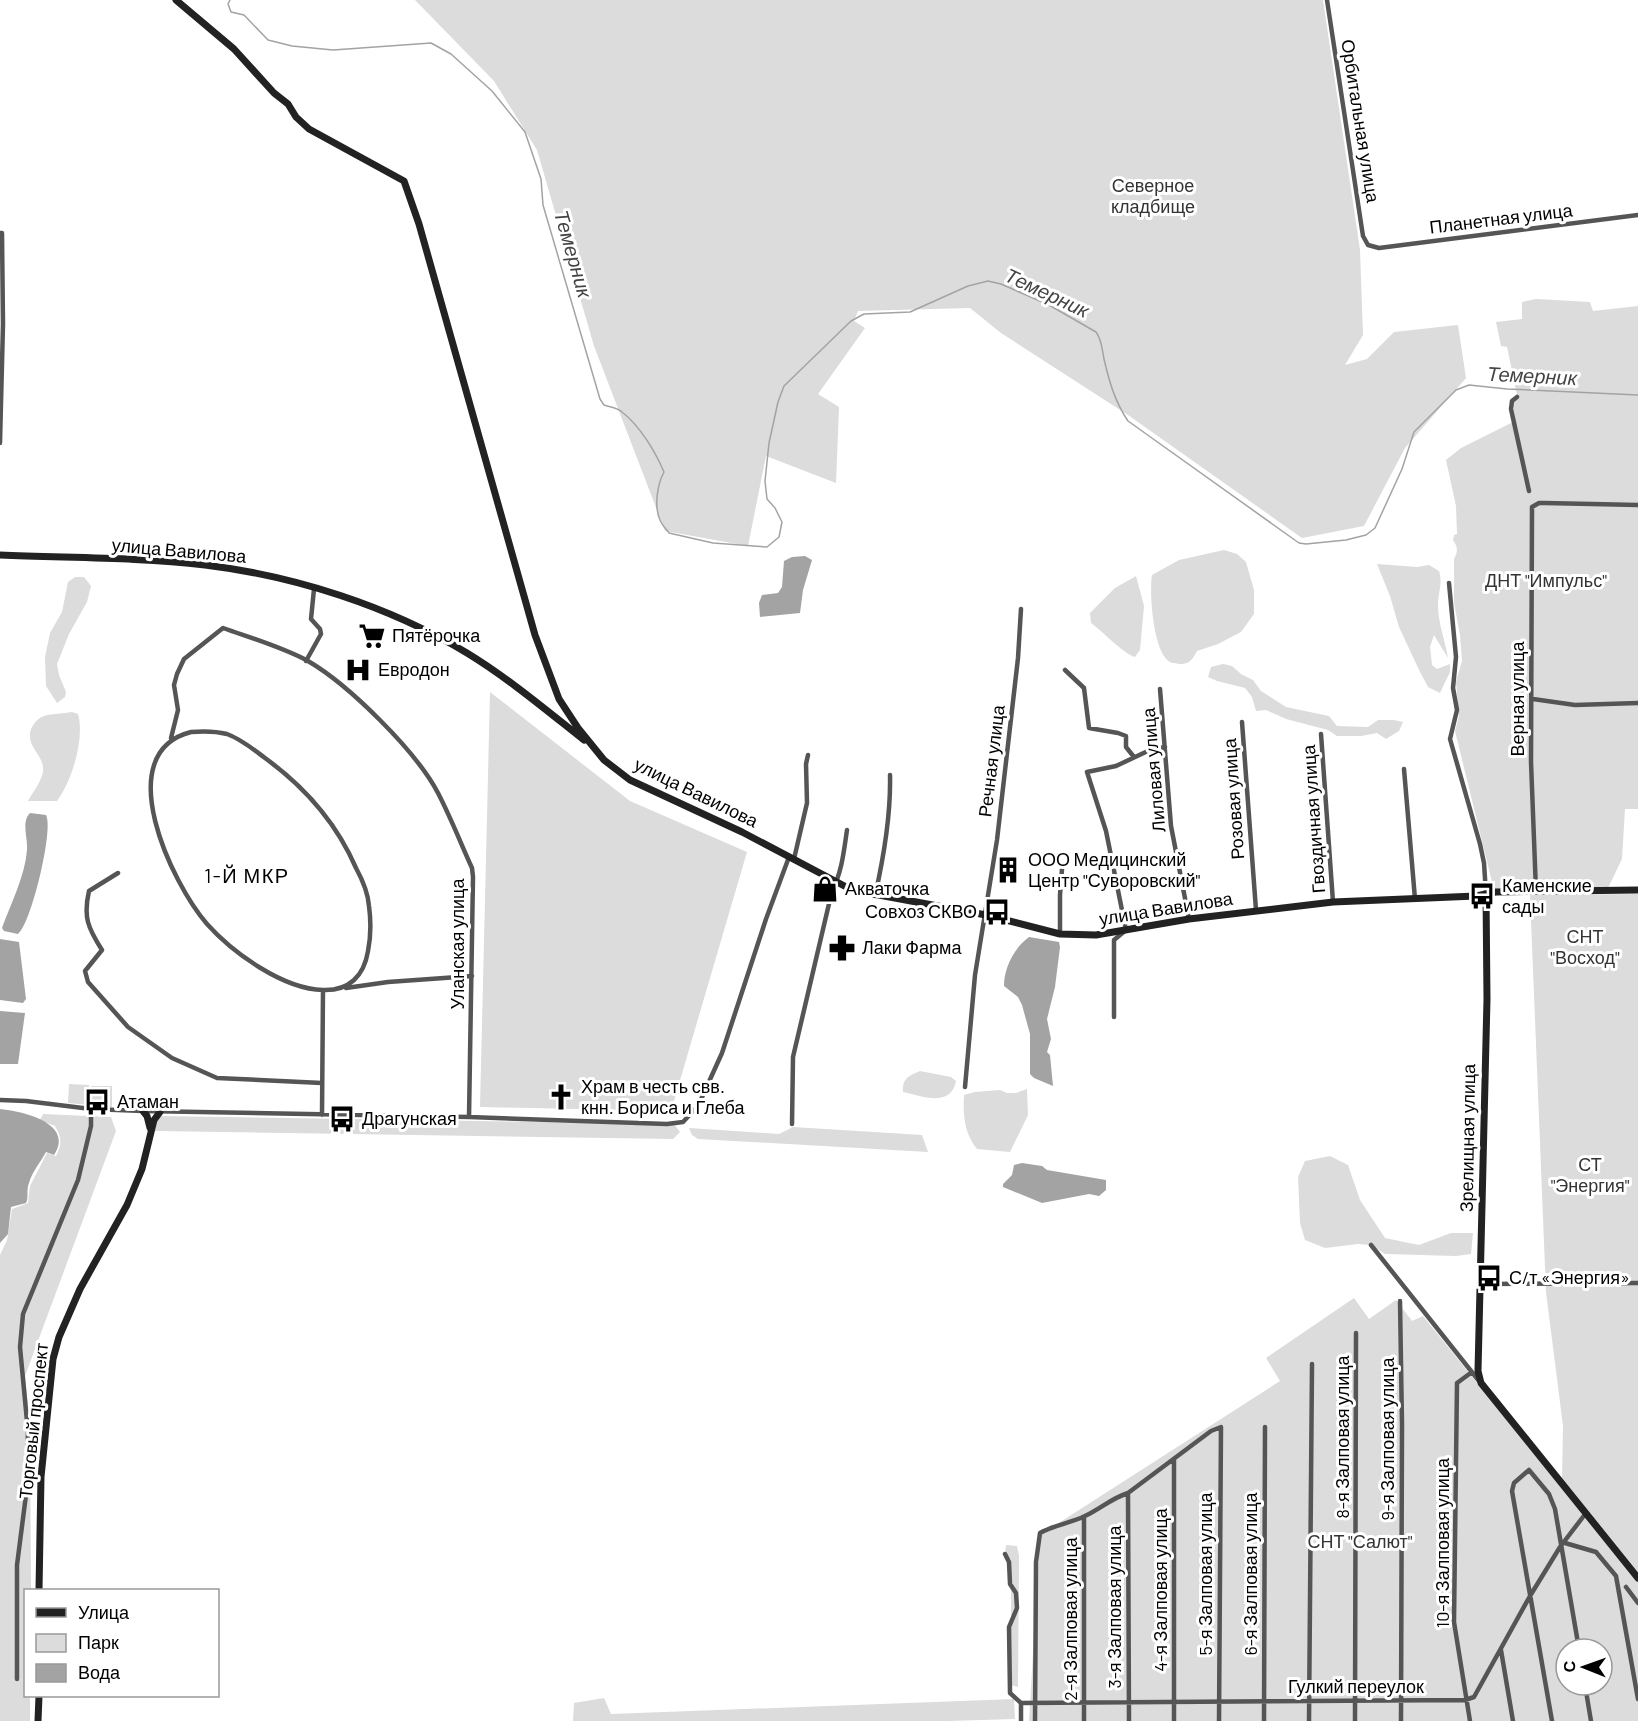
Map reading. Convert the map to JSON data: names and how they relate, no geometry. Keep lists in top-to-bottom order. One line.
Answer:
{"streets":{"street":["Орбитальная улица","Планетная улица","улица Вавилова","Верная улица","Речная улица","Лиловая улица","Розовая улица","Гвоздичная улица","Уланская улица","Зрелищная улица","Торговый проспект","8-я Залповая улица","9-я Залповая улица","10-я Залповая улица","5-я Залповая улица","6-я Залповая улица","4-я Залповая улица","3-я Залповая улица","2-я Залповая улица","Гулкий переулок"]},"crossings":[["Орбитальная улица","Планетная улица"],["улица Вавилова","Верная улица"],["улица Вавилова","Речная улица"],["улица Вавилова","Лиловая улица"],["улица Вавилова","Розовая улица"],["улица Вавилова","Гвоздичная улица"],["улица Вавилова","Зрелищная улица"],["8-я Залповая улица","Гулкий переулок"],["9-я Залповая улица","Гулкий переулок"],["10-я Залповая улица","Гулкий переулок"],["5-я Залповая улица","4-я Залповая улица"],["5-я Залповая улица","Гулкий переулок"],["6-я Залповая улица","Гулкий переулок"],["4-я Залповая улица","Гулкий переулок"],["3-я Залповая улица","Гулкий переулок"],["2-я Залповая улица","Гулкий переулок"]],"districts":["1-Й МКР"],"water":["Темерник"],"parks":["Северное кладбище","ДНТ \"Импульс\"","СНТ \"Восход\"","СТ \"Энергия\"","СНТ \"Салют\""],"places":{"supermarket":["Пятёрочка"],"hospital":["Евродон"],"building":["ООО Медицинский Центр \"Суворовский\""],"shop":["Акваточка"],"bus stop":["Каменские сады","Совхоз СКВО","Атаман","Драгунская","С/т «Энергия»"],"pharmacy":["Лаки Фарма"],"church":["Храм в честь свв. кнн. Бориса и Глеба"]},"legend":["Улица","Парк","Вода"],"north":"left"}
